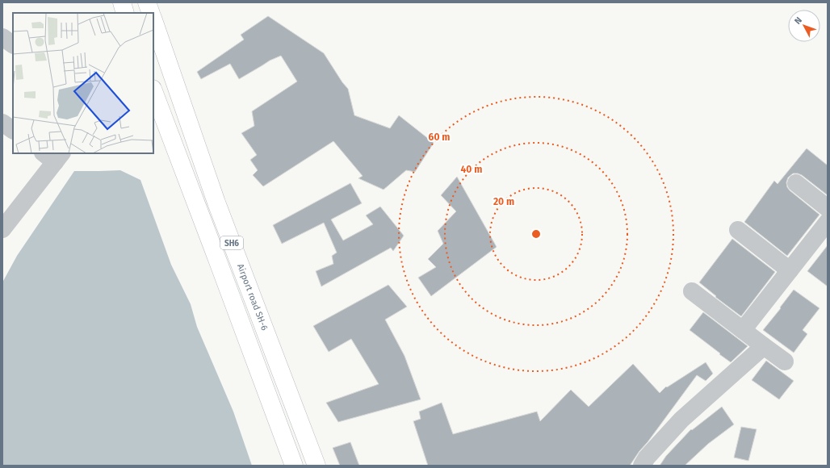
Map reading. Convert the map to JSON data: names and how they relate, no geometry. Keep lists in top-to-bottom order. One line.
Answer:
{"streets":{"main road":["SH6","Airport road SH-6"]},"north":"top left","rings":["60 m","40 m","20 m"]}
